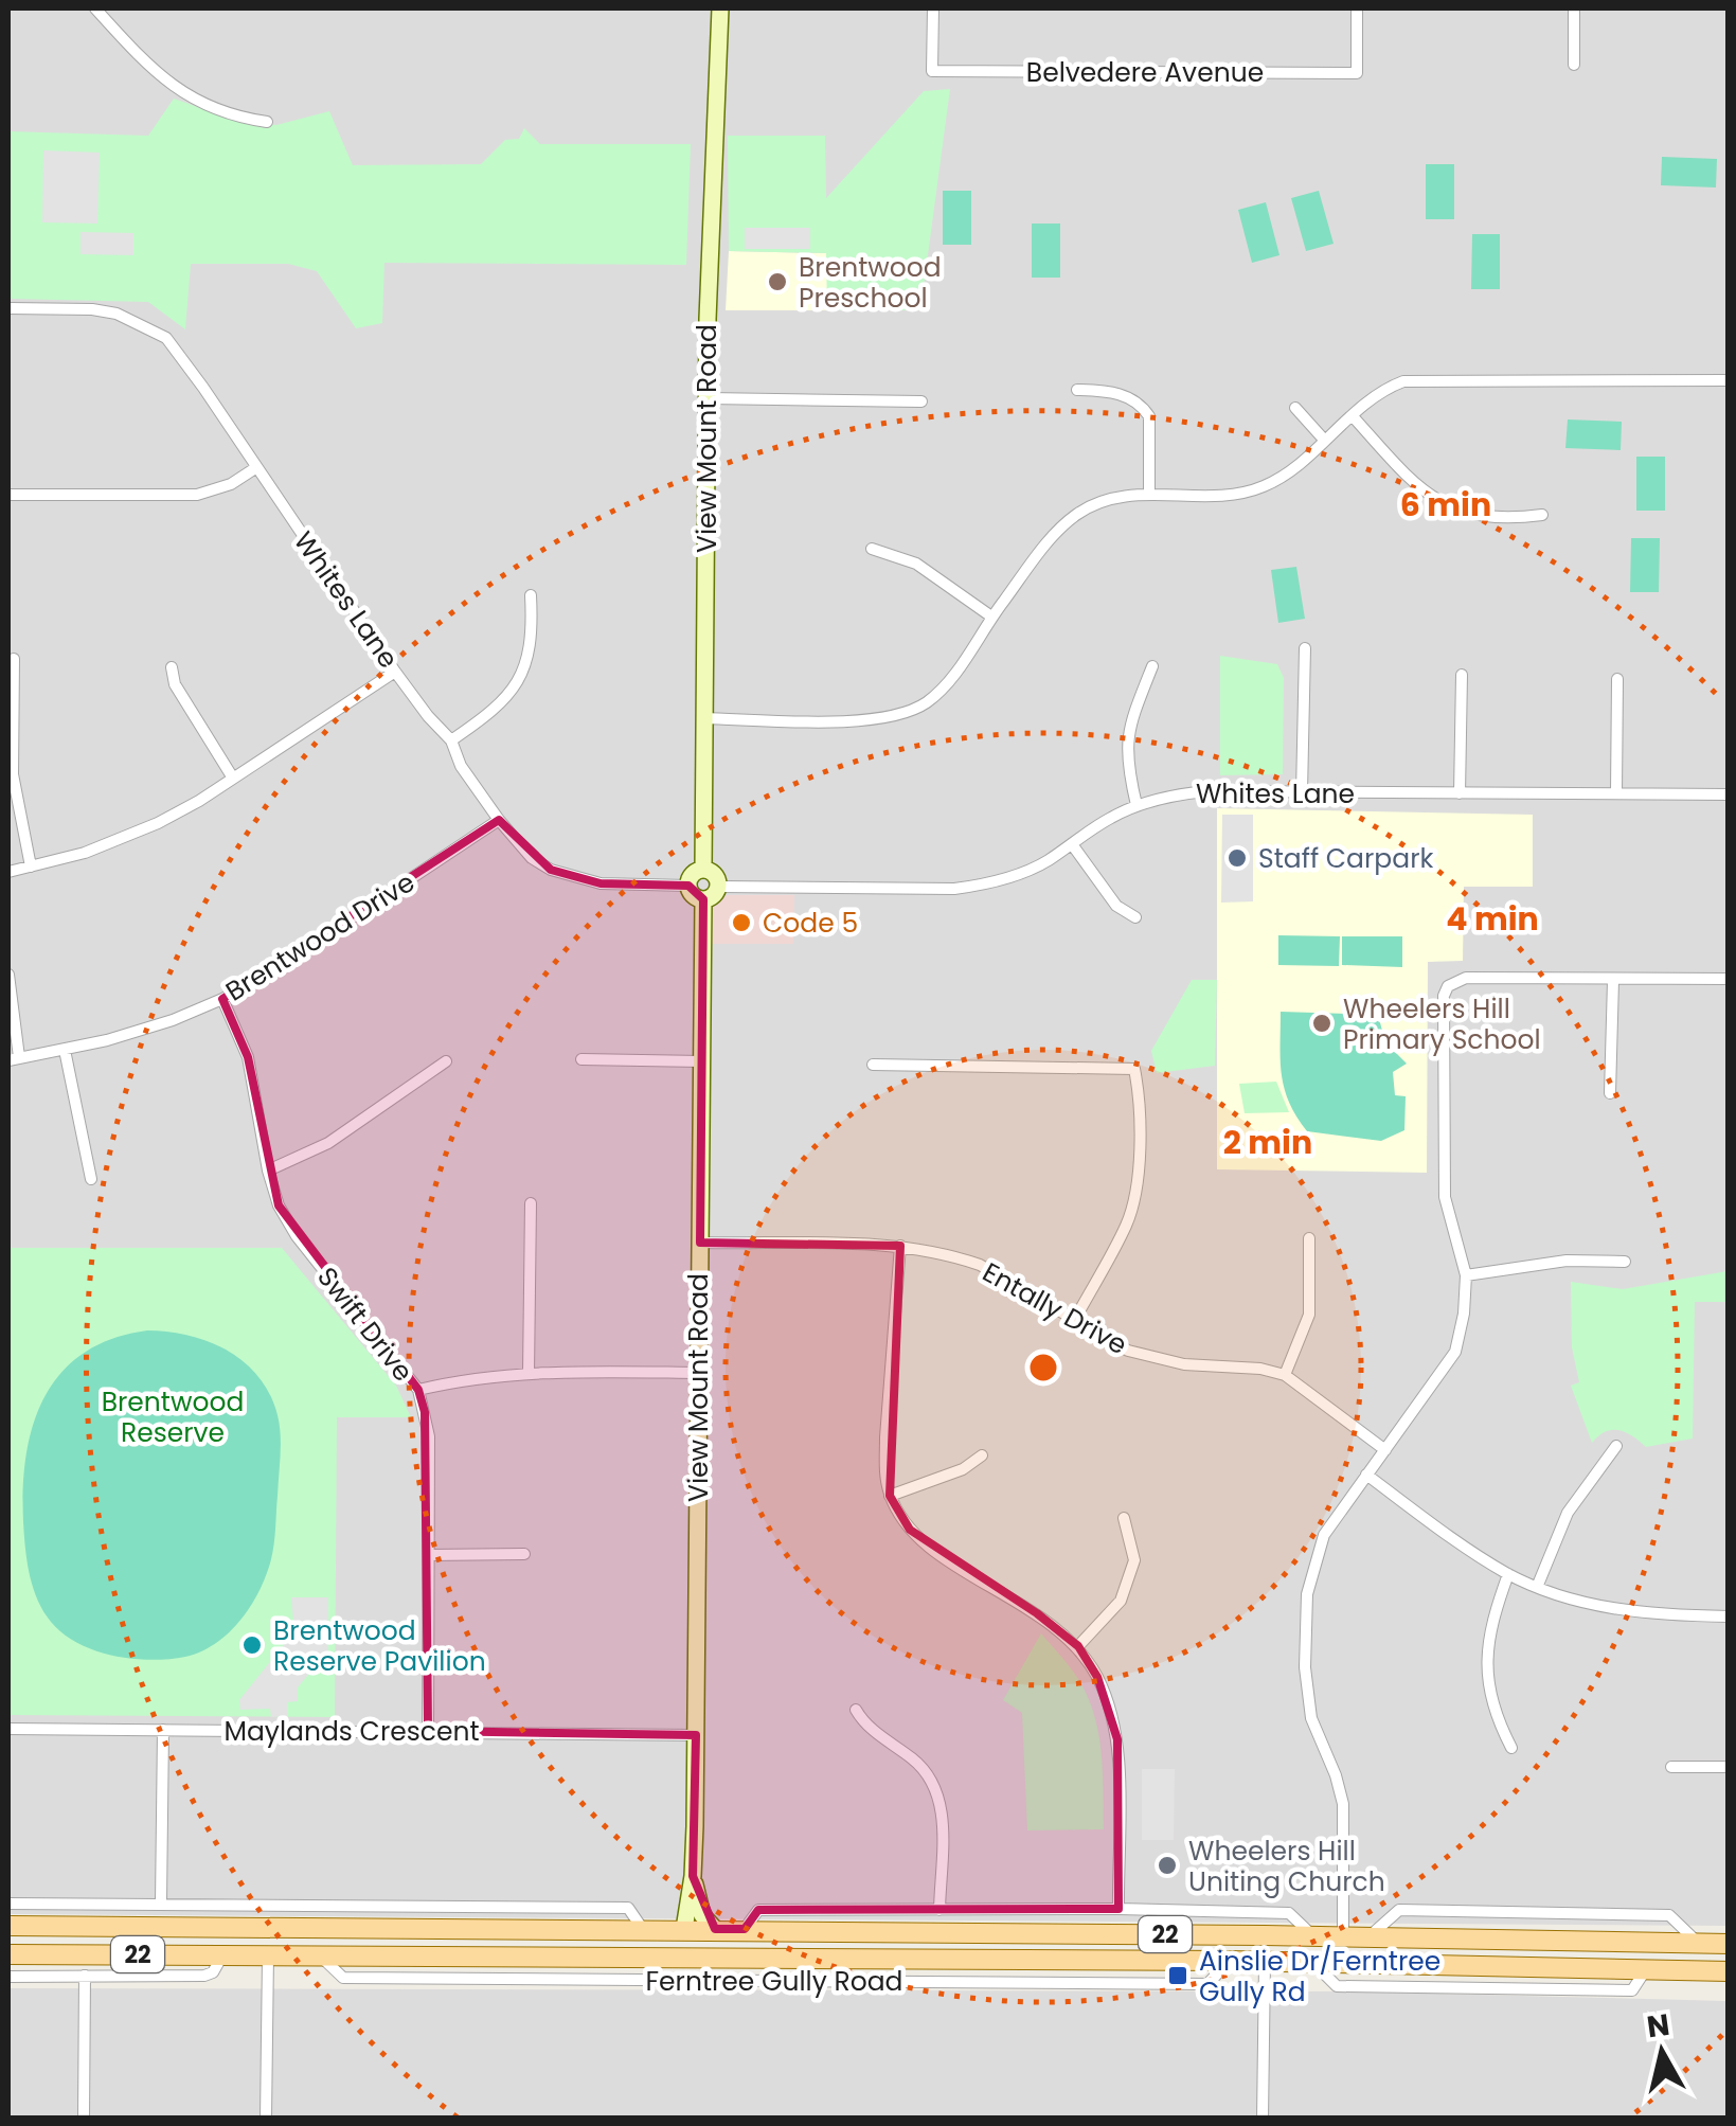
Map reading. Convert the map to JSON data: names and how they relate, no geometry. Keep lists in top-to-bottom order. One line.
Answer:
{"streets":{"main road":["22","Ferntree Gully Road"],"street":["Belvedere Avenue","View Mount Road","Whites Lane","Brentwood Drive","Entally Drive","Swift Drive","Maylands Crescent"]},"crossings":[["View Mount Road","Whites Lane"],["View Mount Road","Entally Drive"],["View Mount Road","Maylands Crescent"],["View Mount Road","Ferntree Gully Road"],["Whites Lane","Brentwood Drive"],["Brentwood Drive","Swift Drive"],["Swift Drive","Maylands Crescent"]],"parks":["Brentwood Reserve"],"places":{"other":["Brentwood Preschool","Staff Carpark","Code 5","Wheelers Hill Primary School","Brentwood Reserve Pavilion","Wheelers Hill Uniting Church"],"transit":["Ainslie Dr/Ferntree Gully Rd"]},"north":"top","rings":["6 min","4 min","2 min"]}
